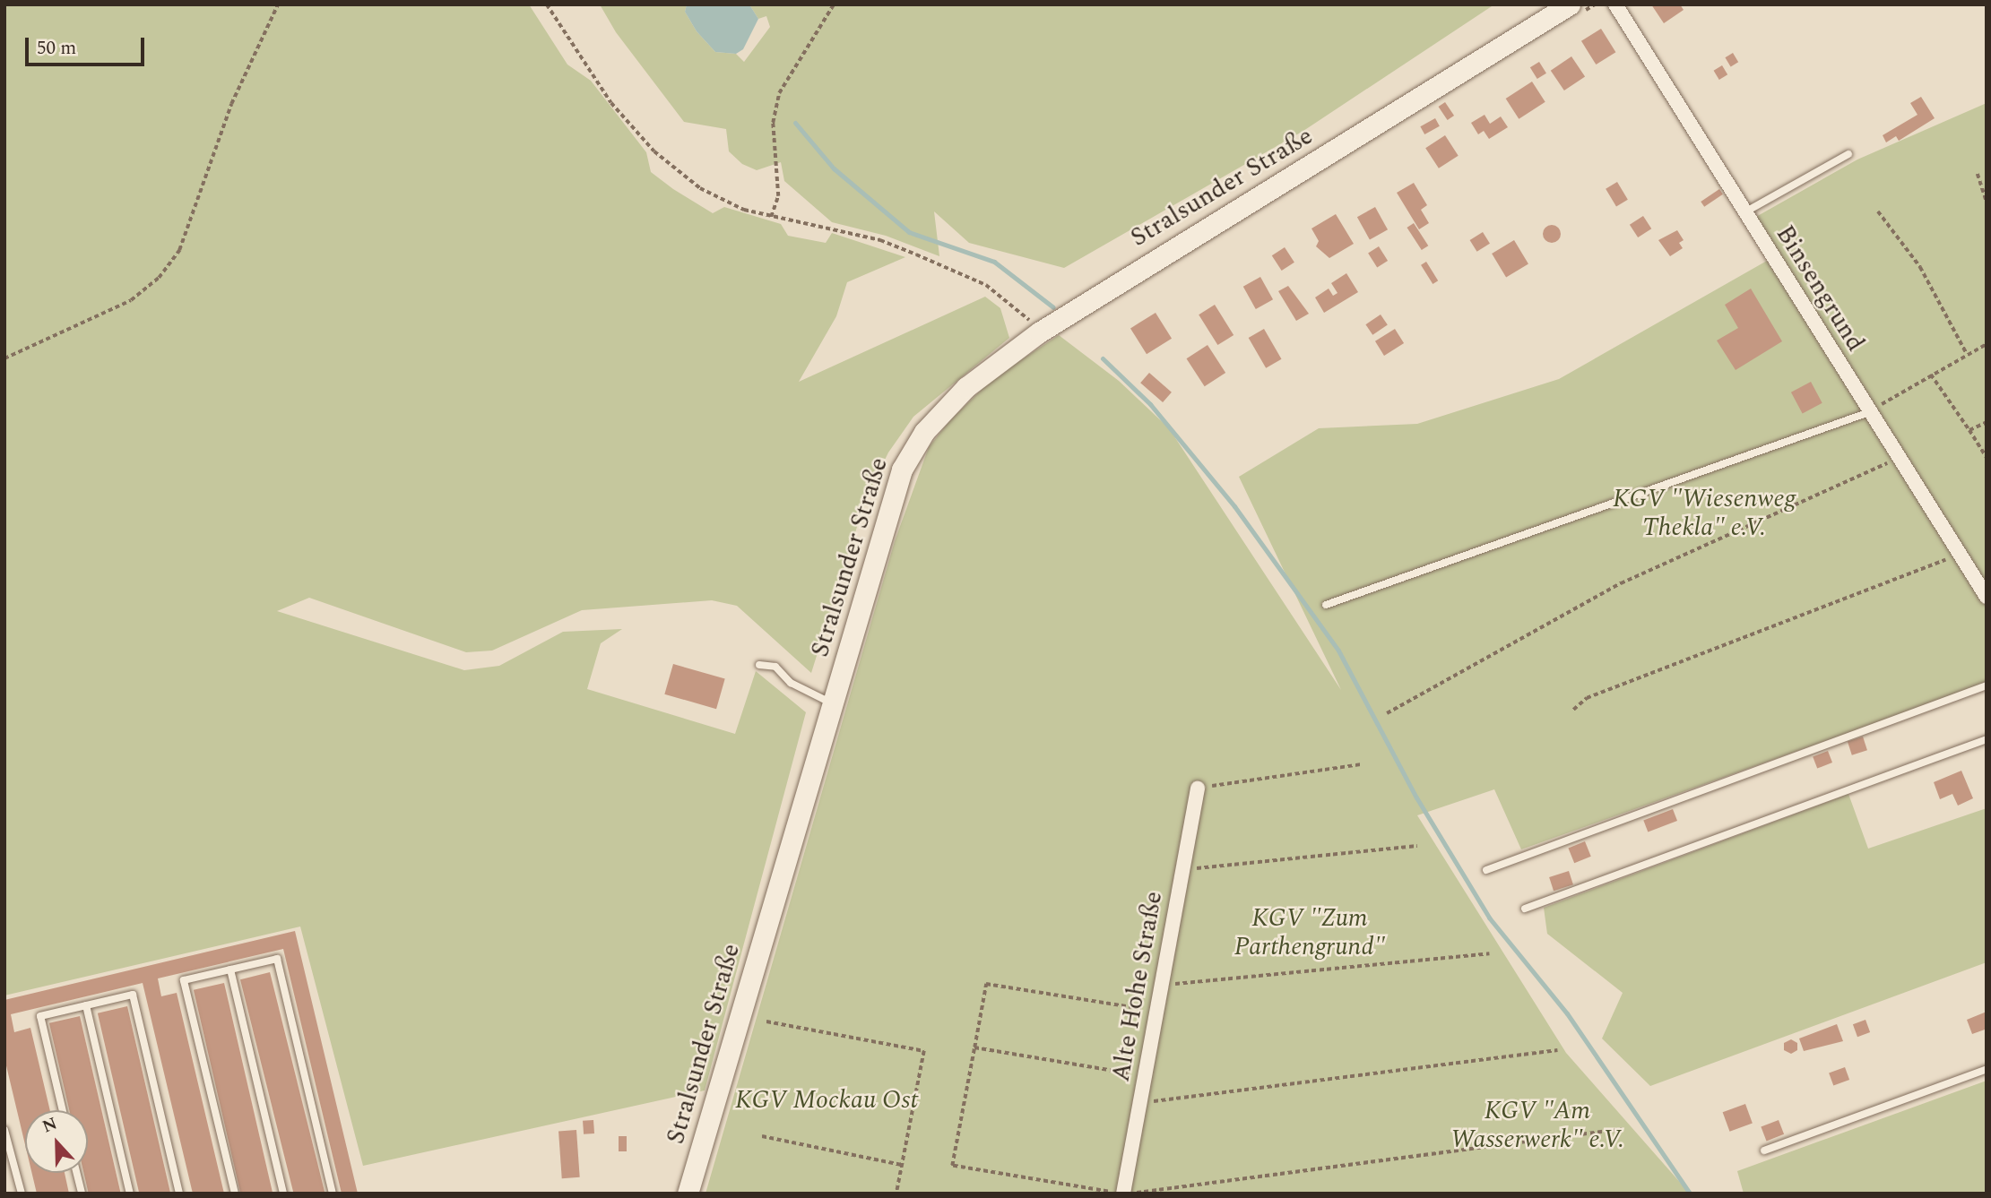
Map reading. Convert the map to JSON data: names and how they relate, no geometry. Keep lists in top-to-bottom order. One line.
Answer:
{"streets":{"street":["Stralsunder Straße","Binsengrund","Alte Hohe Straße"]},"parks":["KGV \"Wiesenweg Thekla\" e.V.","KGV \"Zum Parthengrund\"","KGV Mockau Ost","KGV \"Am Wasserwerk\" e.V."],"scale_bar":"50 m","north":"top"}
